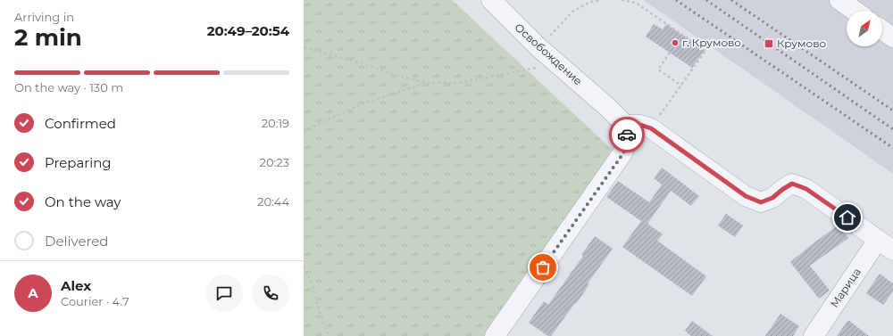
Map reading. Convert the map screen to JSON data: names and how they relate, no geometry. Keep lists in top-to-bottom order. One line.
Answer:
{"streets":{"street":["Освобождение","Марица"]},"places":{"other":["г. Крумово"],"transit":["Крумово"]},"north":"top right","page":{"heading":["2 min","Arriving in","20:49–20:54"],"panel":["Alex","Courier · 4.7"],"bar":"On the way · 130 m","list":[["Confirmed","20:19"],["Preparing","20:23"],["On the way","20:44"],"Delivered"],"round":"A"}}
